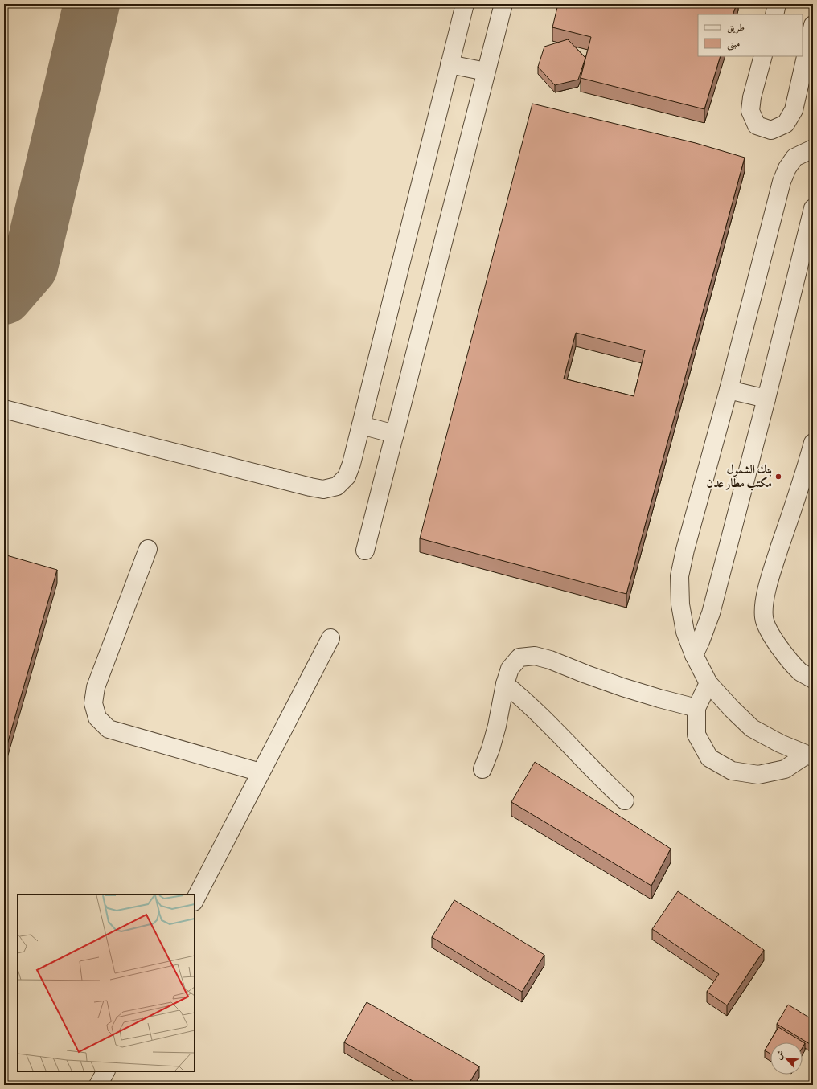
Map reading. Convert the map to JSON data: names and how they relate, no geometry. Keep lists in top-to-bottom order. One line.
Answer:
{"places":["بنك الشمول مكتب مطار عدن"],"legend":["طريق","مبنى"],"north":"top left"}
